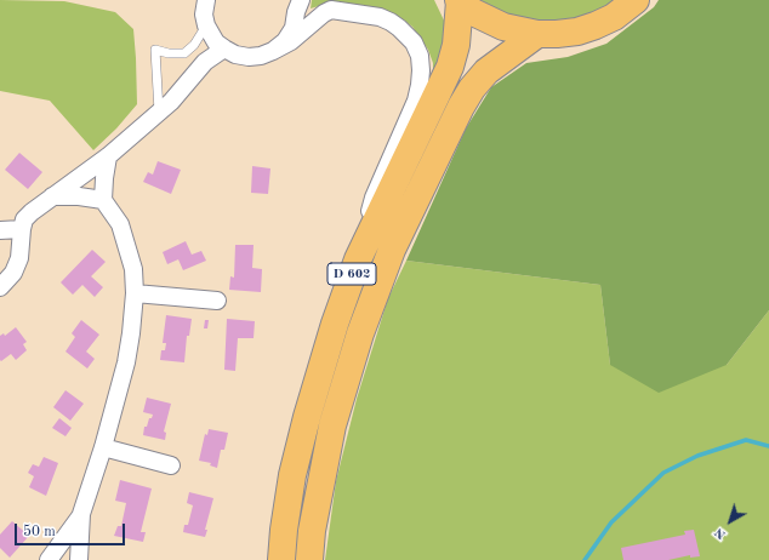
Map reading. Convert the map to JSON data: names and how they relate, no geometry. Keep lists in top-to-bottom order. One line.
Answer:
{"streets":{"main road":["D 602"]},"scale_bar":"50 m","north":"bottom left"}
